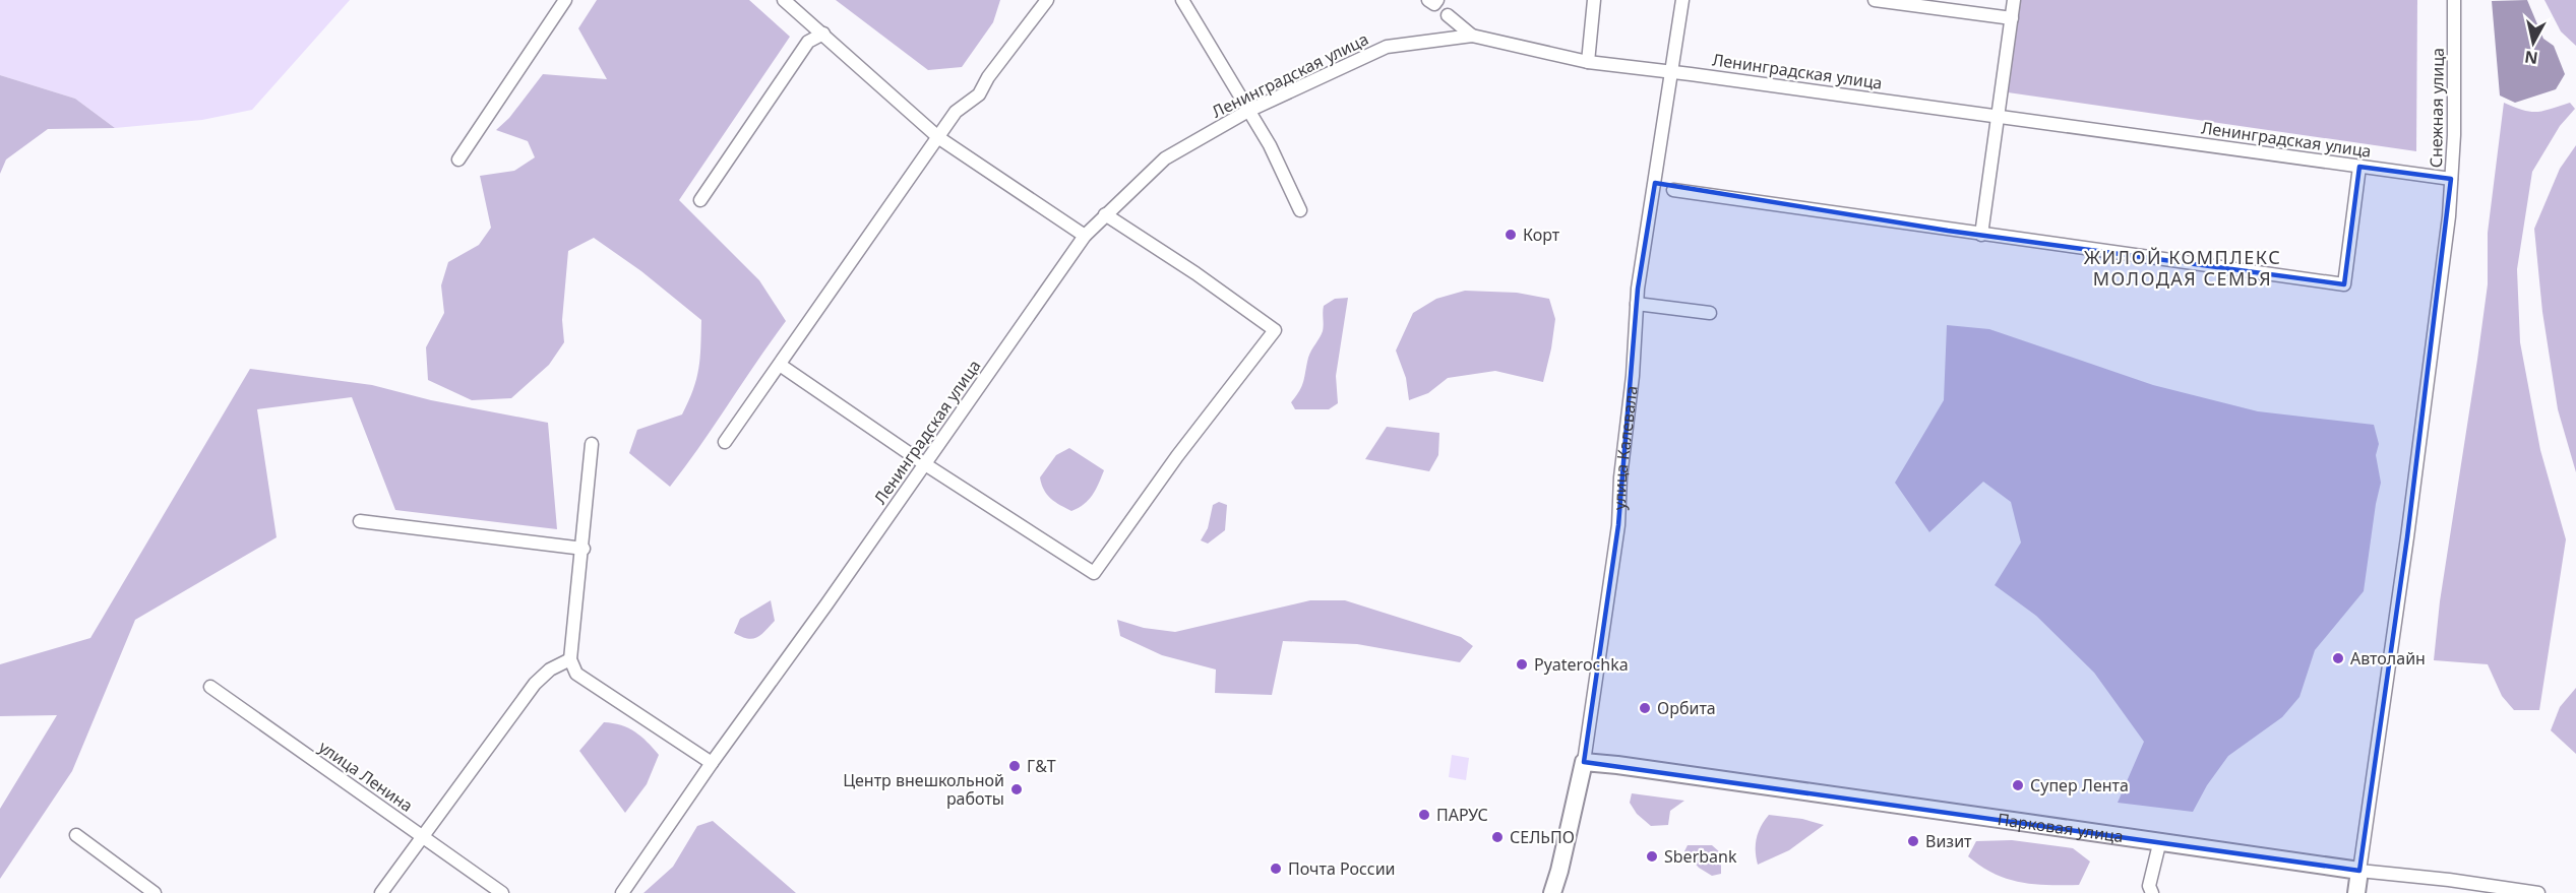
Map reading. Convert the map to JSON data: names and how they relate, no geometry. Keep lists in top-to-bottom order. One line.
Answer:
{"streets":{"main road":["улица Калевала","Парковая улица"],"street":["Ленинградская улица","Снежная улица","улица Ленина"]},"crossings":[["Ленинградская улица","Снежная улица"],["Ленинградская улица","улица Калевала"],["Снежная улица","Парковая улица"],["улица Калевала","Парковая улица"]],"districts":["ЖИЛОЙ КОМПЛЕКС МОЛОДАЯ СЕМЬЯ"],"places":["Корт","Автолайн","Pyaterochka","Орбита","Г&Т","Супер Лента","Центр внешкольной работы","ПАРУС","СЕЛЬПО","Визит","Sberbank","Почта России"],"north":"bottom"}
